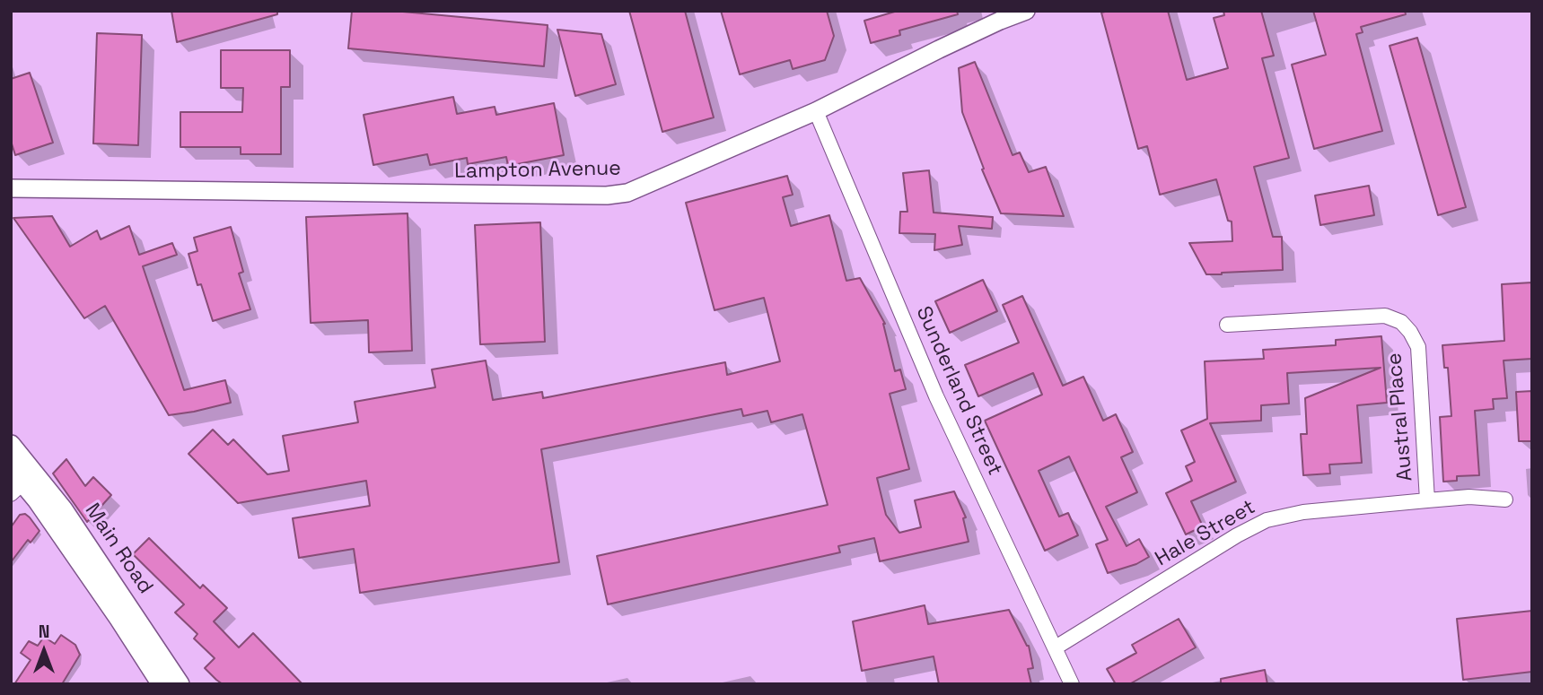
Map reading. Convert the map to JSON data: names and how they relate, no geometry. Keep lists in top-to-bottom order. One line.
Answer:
{"streets":{"main road":["Main Road"],"street":["Lampton Avenue","Sunderland Street","Austral Place","Hale Street"]},"crossings":[["Lampton Avenue","Sunderland Street"],["Sunderland Street","Hale Street"],["Austral Place","Hale Street"]],"north":"top"}
